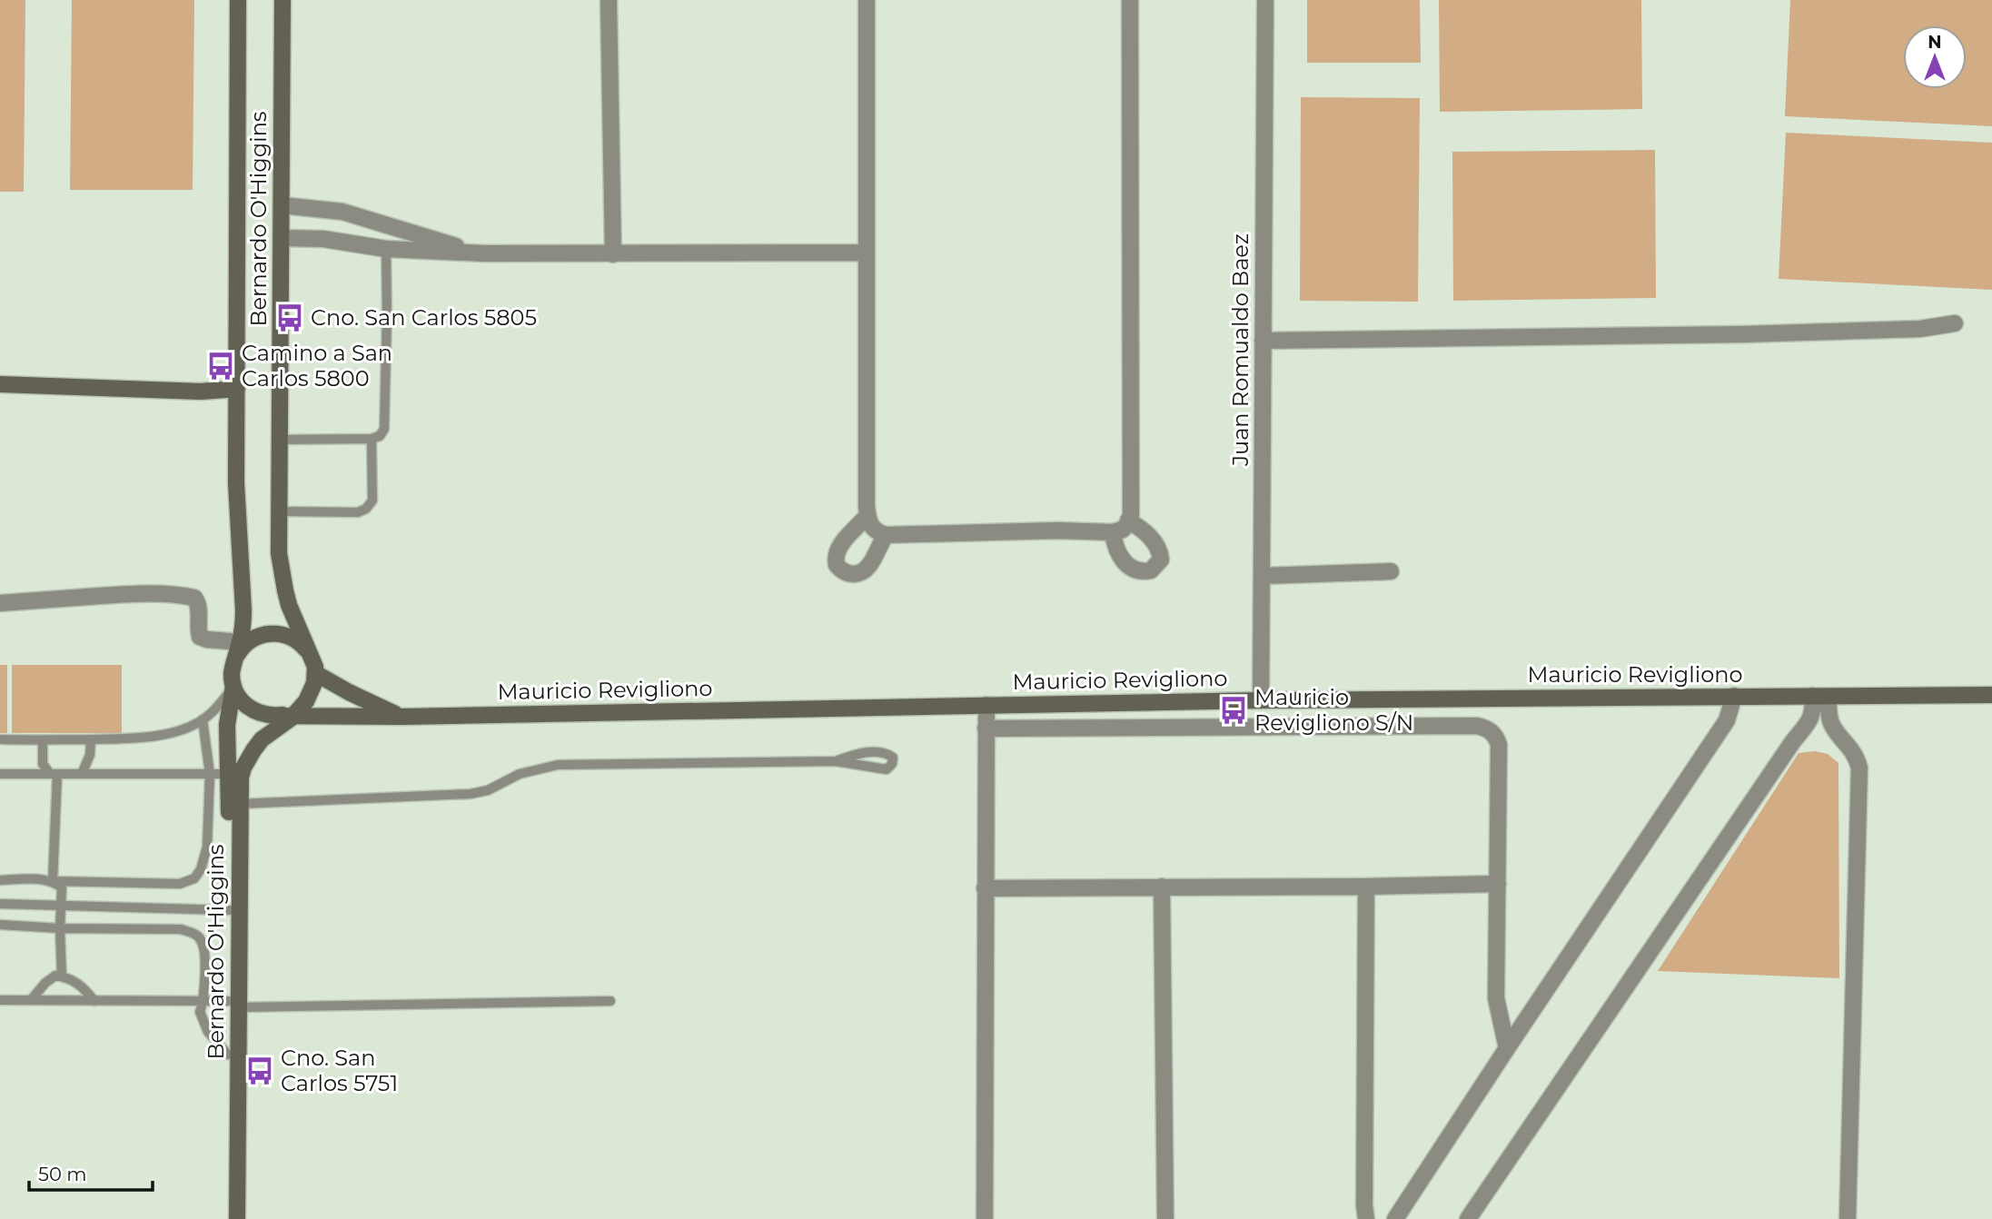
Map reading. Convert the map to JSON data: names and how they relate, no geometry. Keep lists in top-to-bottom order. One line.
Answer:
{"streets":{"main road":["Bernardo O'Higgins","Mauricio Revigliono"],"street":["Juan Romualdo Baez"]},"crossings":[["Bernardo O'Higgins","Mauricio Revigliono"],["Juan Romualdo Baez","Mauricio Revigliono"]],"places":{"bus stop":["Cno. San Carlos 5805","Camino a San Carlos 5800","Mauricio Revigliono S/N","Cno. San Carlos 5751"]},"scale_bar":"50 m","north":"top"}
